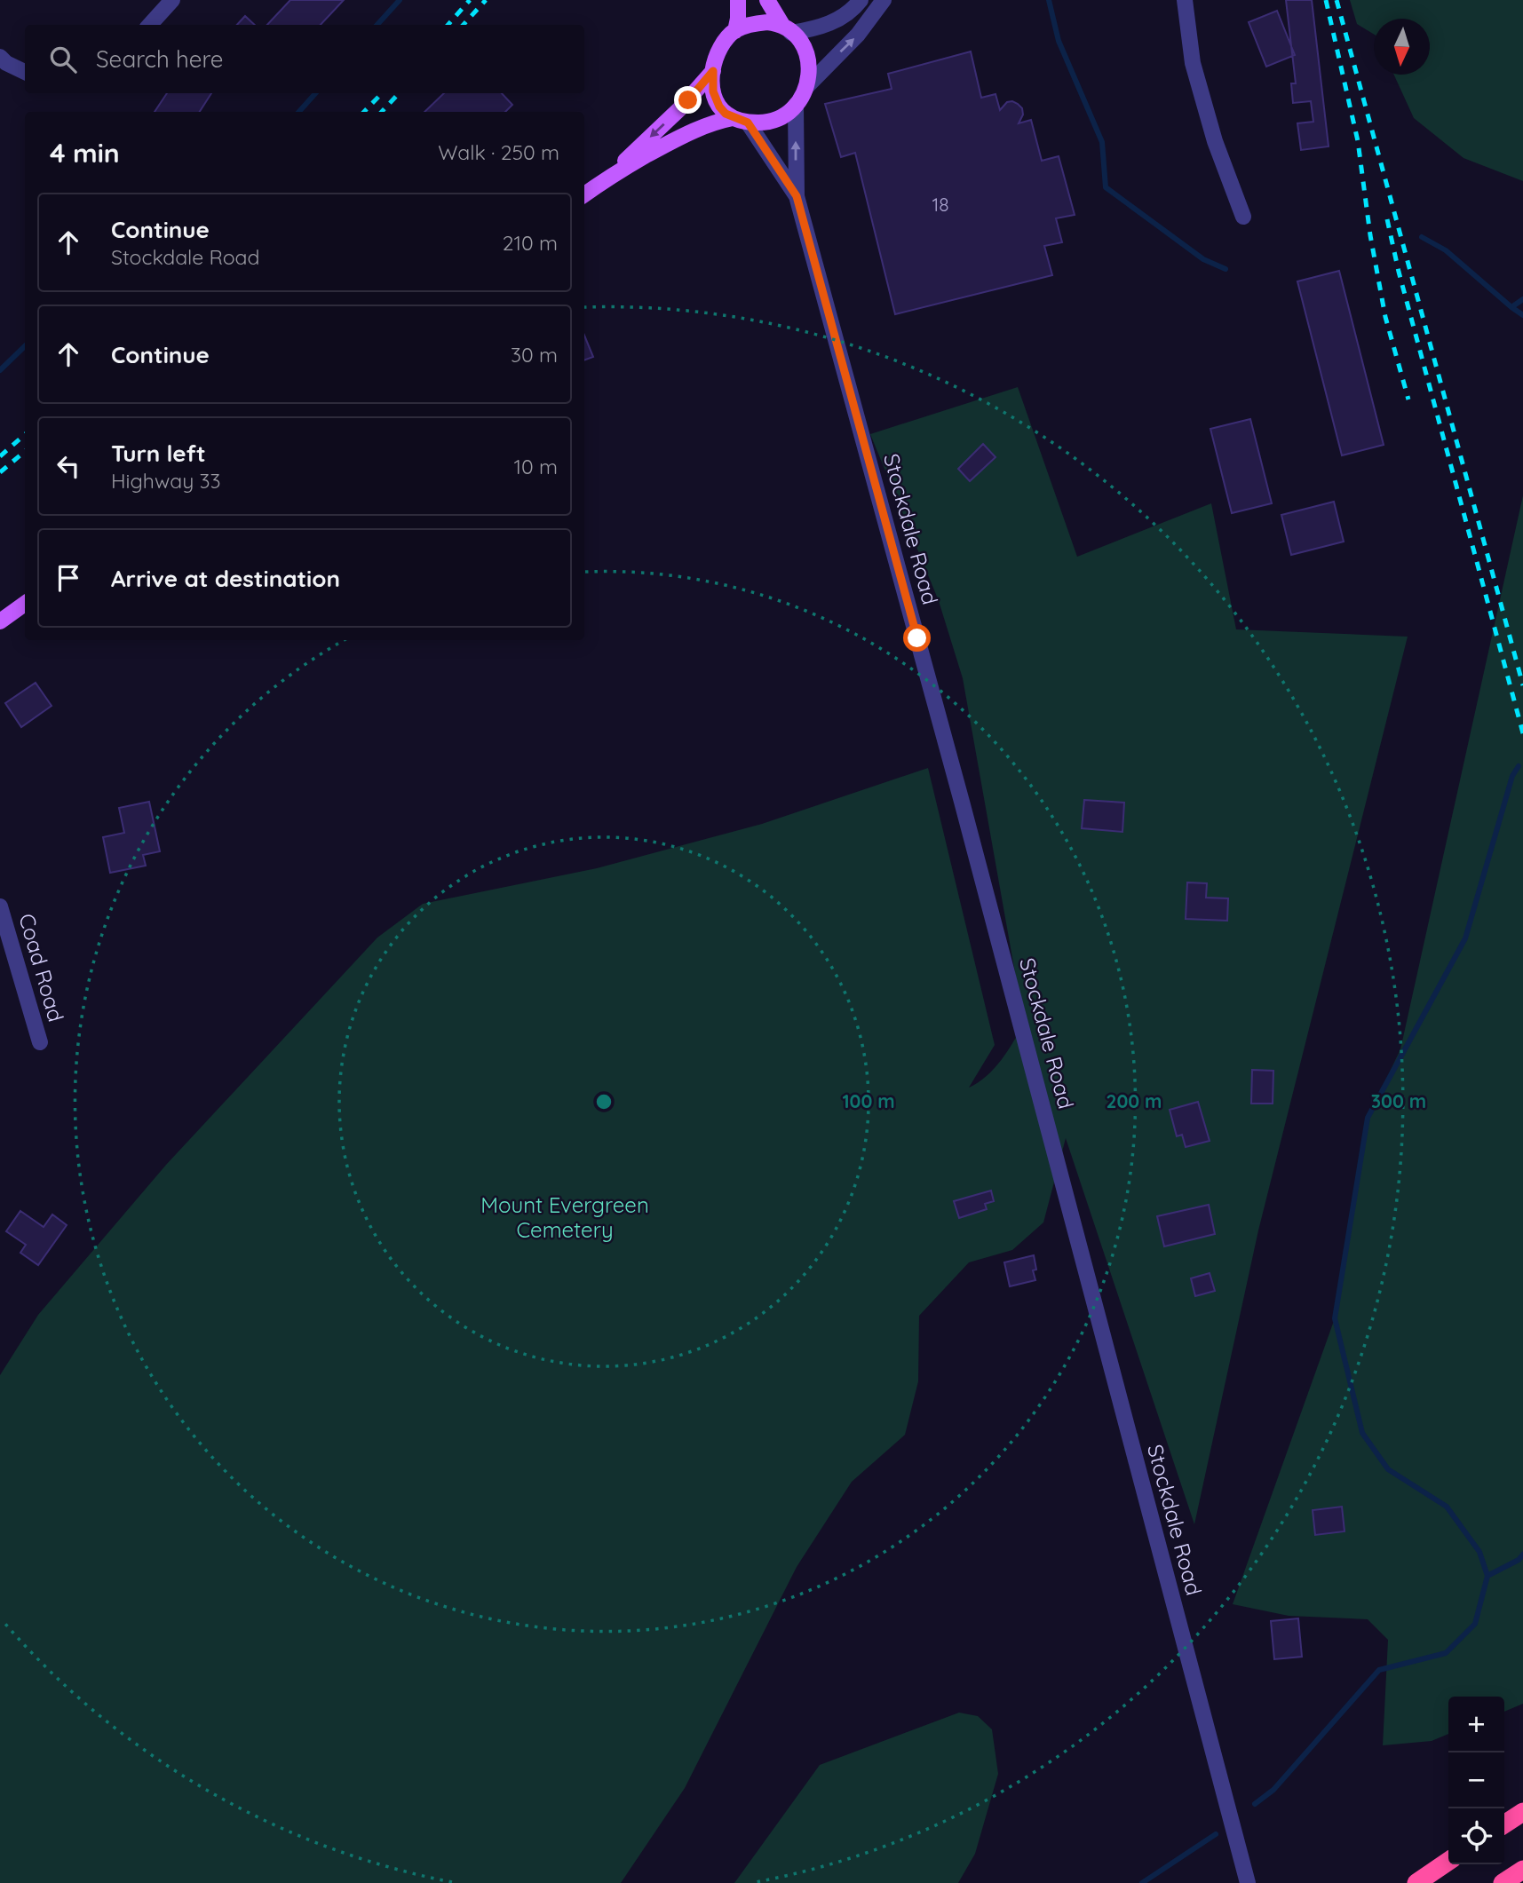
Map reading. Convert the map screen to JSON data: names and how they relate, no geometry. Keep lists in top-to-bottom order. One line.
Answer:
{"streets":{"street":["Stockdale Road","Coad Road"]},"parks":["Mount Evergreen Cemetery"],"house_numbers":["18"],"north":"bottom","page":{"search":"Search here","heading":["4 min","Walk · 250 m"],"list":[["Continue","Stockdale Road","210 m"],["Continue","30 m"],["Turn left","Highway 33","10 m"],"Arrive at destination"],"map_buttons":["+","−"]},"rings":["100 m","200 m","300 m"]}
